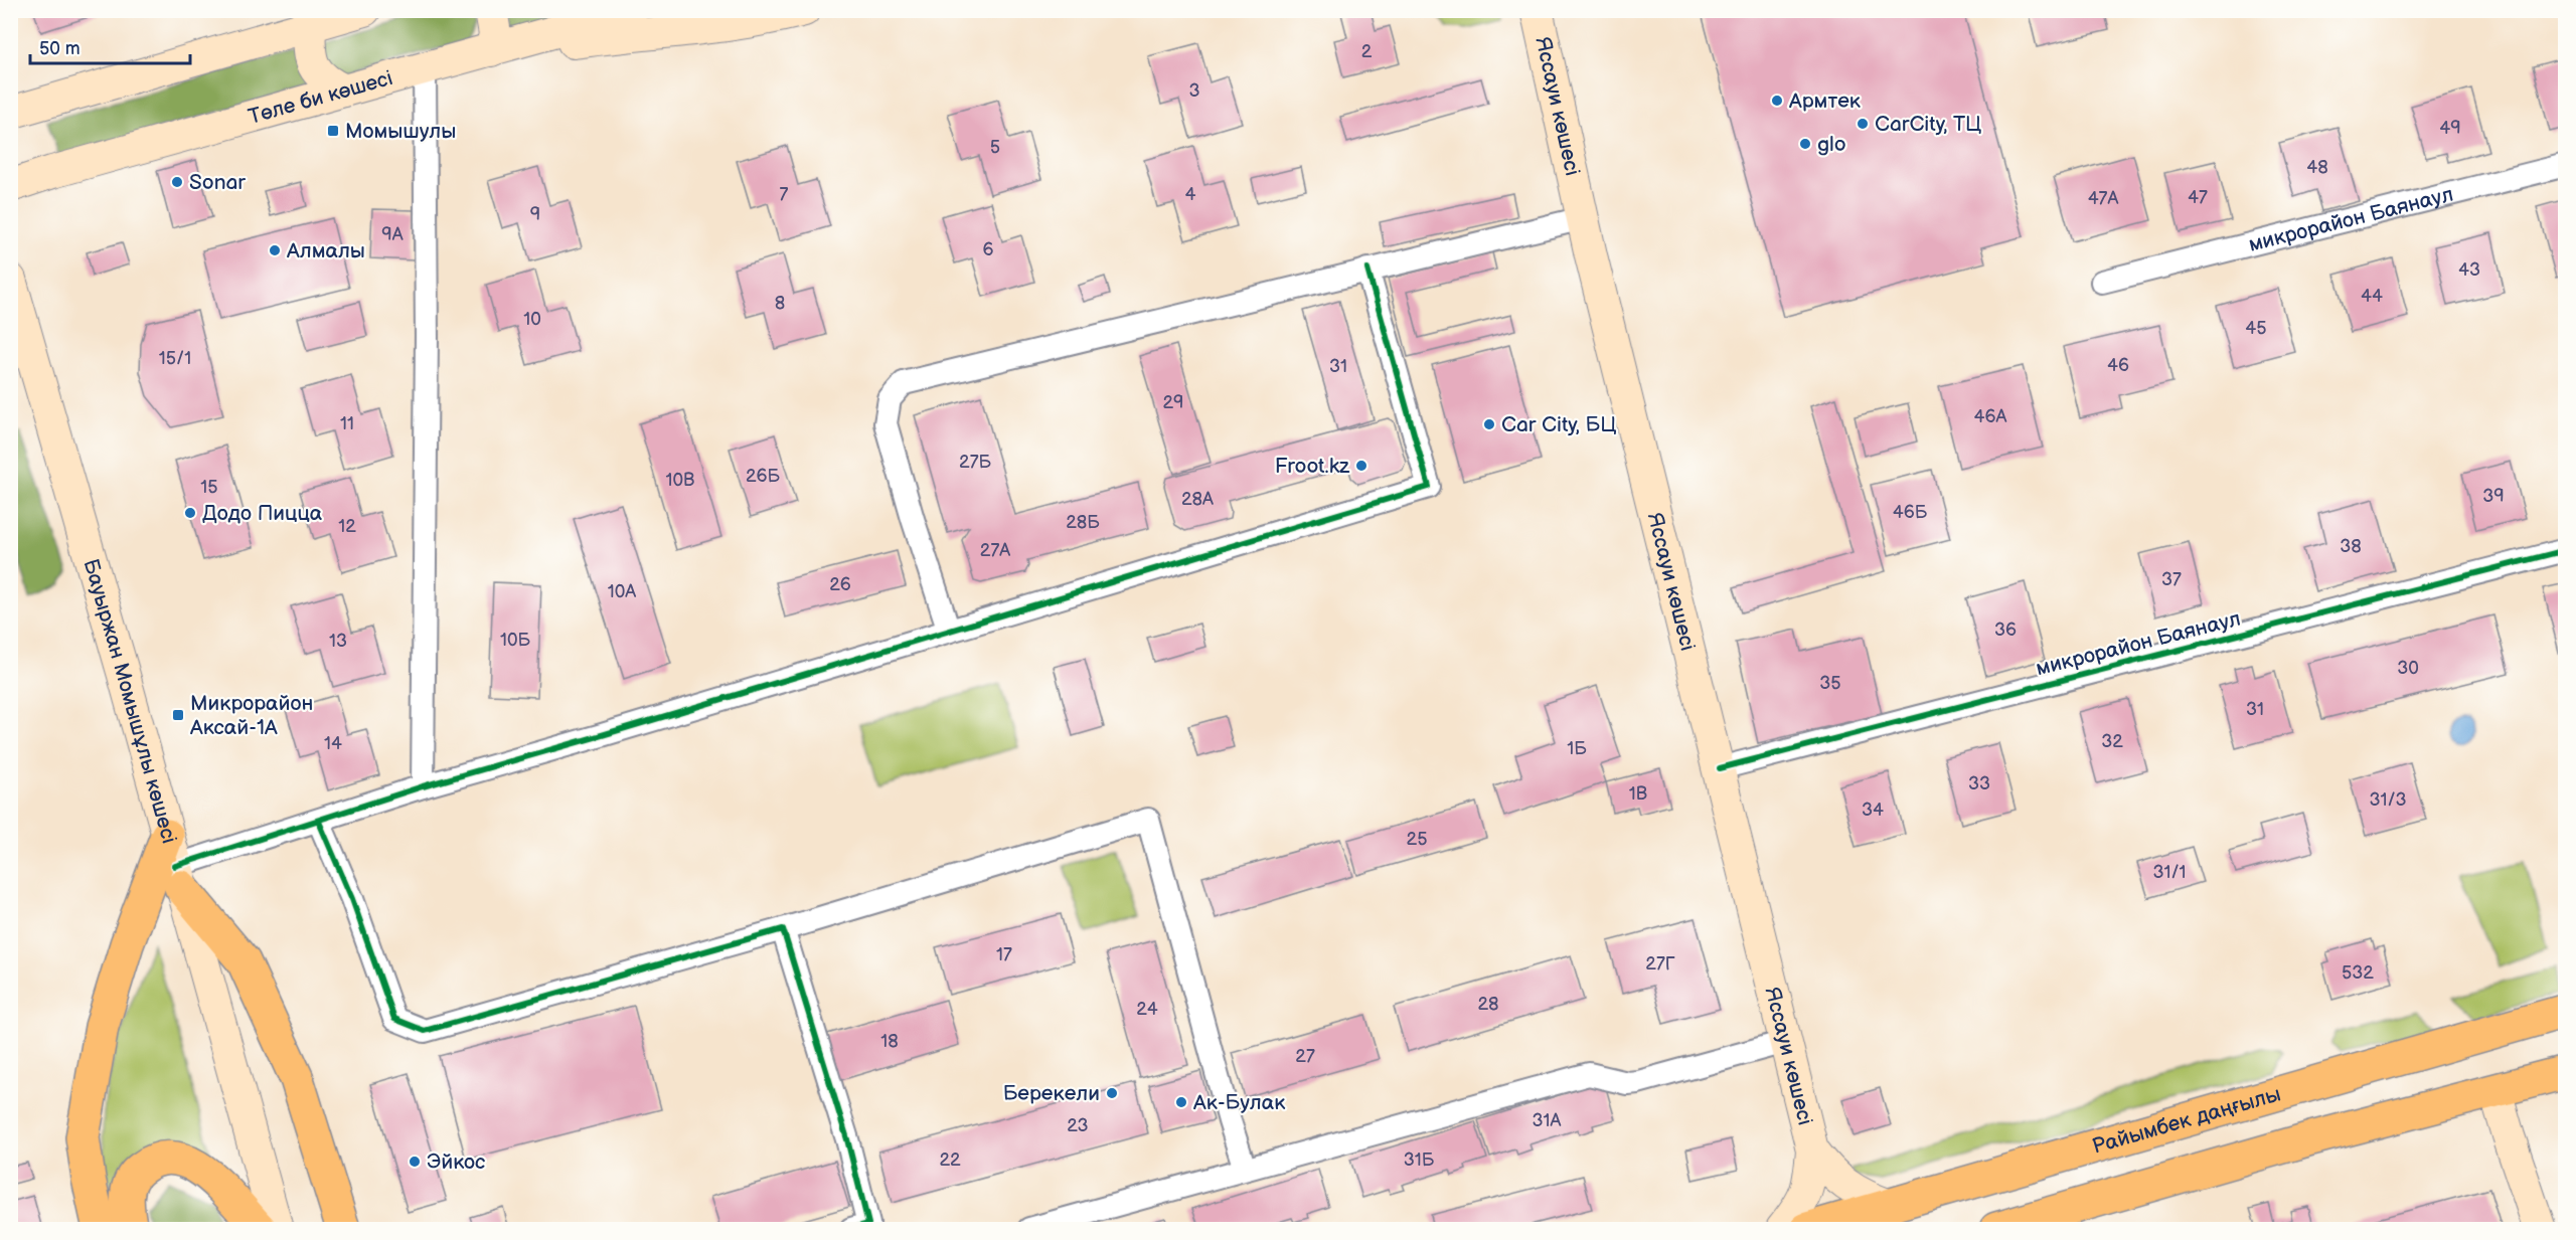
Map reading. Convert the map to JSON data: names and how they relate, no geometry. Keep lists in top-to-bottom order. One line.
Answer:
{"streets":{"main road":["Төле би көшесі","Яссауи көшесі","Бауыржан Момышұлы көшесі","Райымбек даңғылы"],"street":["микрорайон Баянаул"]},"crossings":[["Яссауи көшесі","микрорайон Баянаул"]],"places":{"other":["Армтек","CarCity, ТЦ","glo","Sonar","Алмалы","Car City, БЦ","Froot.kz","Додо Пицца","Берекели","Ак-Булак","Эйкос"],"transit":["Момышулы","Микрорайон Аксай-1А"]},"house_numbers":["2","3","49","5","48","7","4","47","47А","9","9А","6","43","44","8","10","45","15/1","46","31","29","46А","11","27Б","26Б","10В","15","39","28А","46Б","28Б","12","38","27А","37","26","10А","36","10Б","13","30","35","31","32","14","1Б","33","1В","31/3","34","25","31/1","17","27Г","532","28","24","18","27","31А","23","22","31Б"],"scale_bar":"50 m"}
